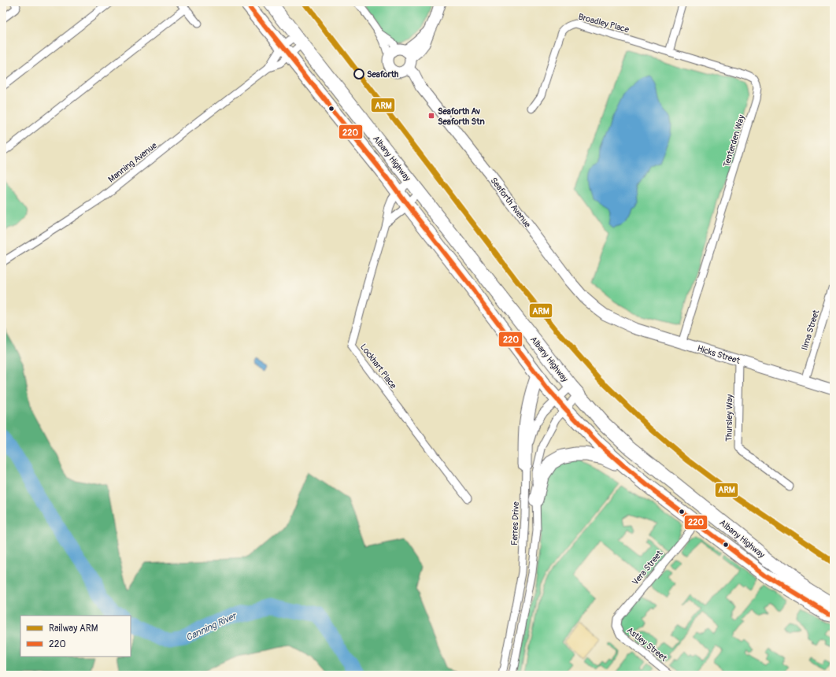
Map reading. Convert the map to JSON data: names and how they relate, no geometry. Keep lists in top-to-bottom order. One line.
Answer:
{"streets":{"highway":["Albany Highway"],"street":["Broadley Place","Tenterden Way","Manning Avenue","Seaforth Avenue","Ilma Street","Hicks Street","Lockhart Place","Thursley Way","Ferres Drive","Vera Street","Astley Street"]},"crossings":[["Broadley Place","Tenterden Way"],["Tenterden Way","Hicks Street"],["Albany Highway","Manning Avenue"],["Albany Highway","Lockhart Place"],["Albany Highway","Ferres Drive"],["Albany Highway","Vera Street"],["Seaforth Avenue","Hicks Street"],["Ilma Street","Hicks Street"],["Hicks Street","Thursley Way"],["Vera Street","Astley Street"]],"water":["Canning River"],"places":{"other":["Seaforth"],"transit":["Seaforth Av Seaforth Stn"]},"lines":["rail line ARM","transit line 220"],"legend":["Railway ARM","220"]}
